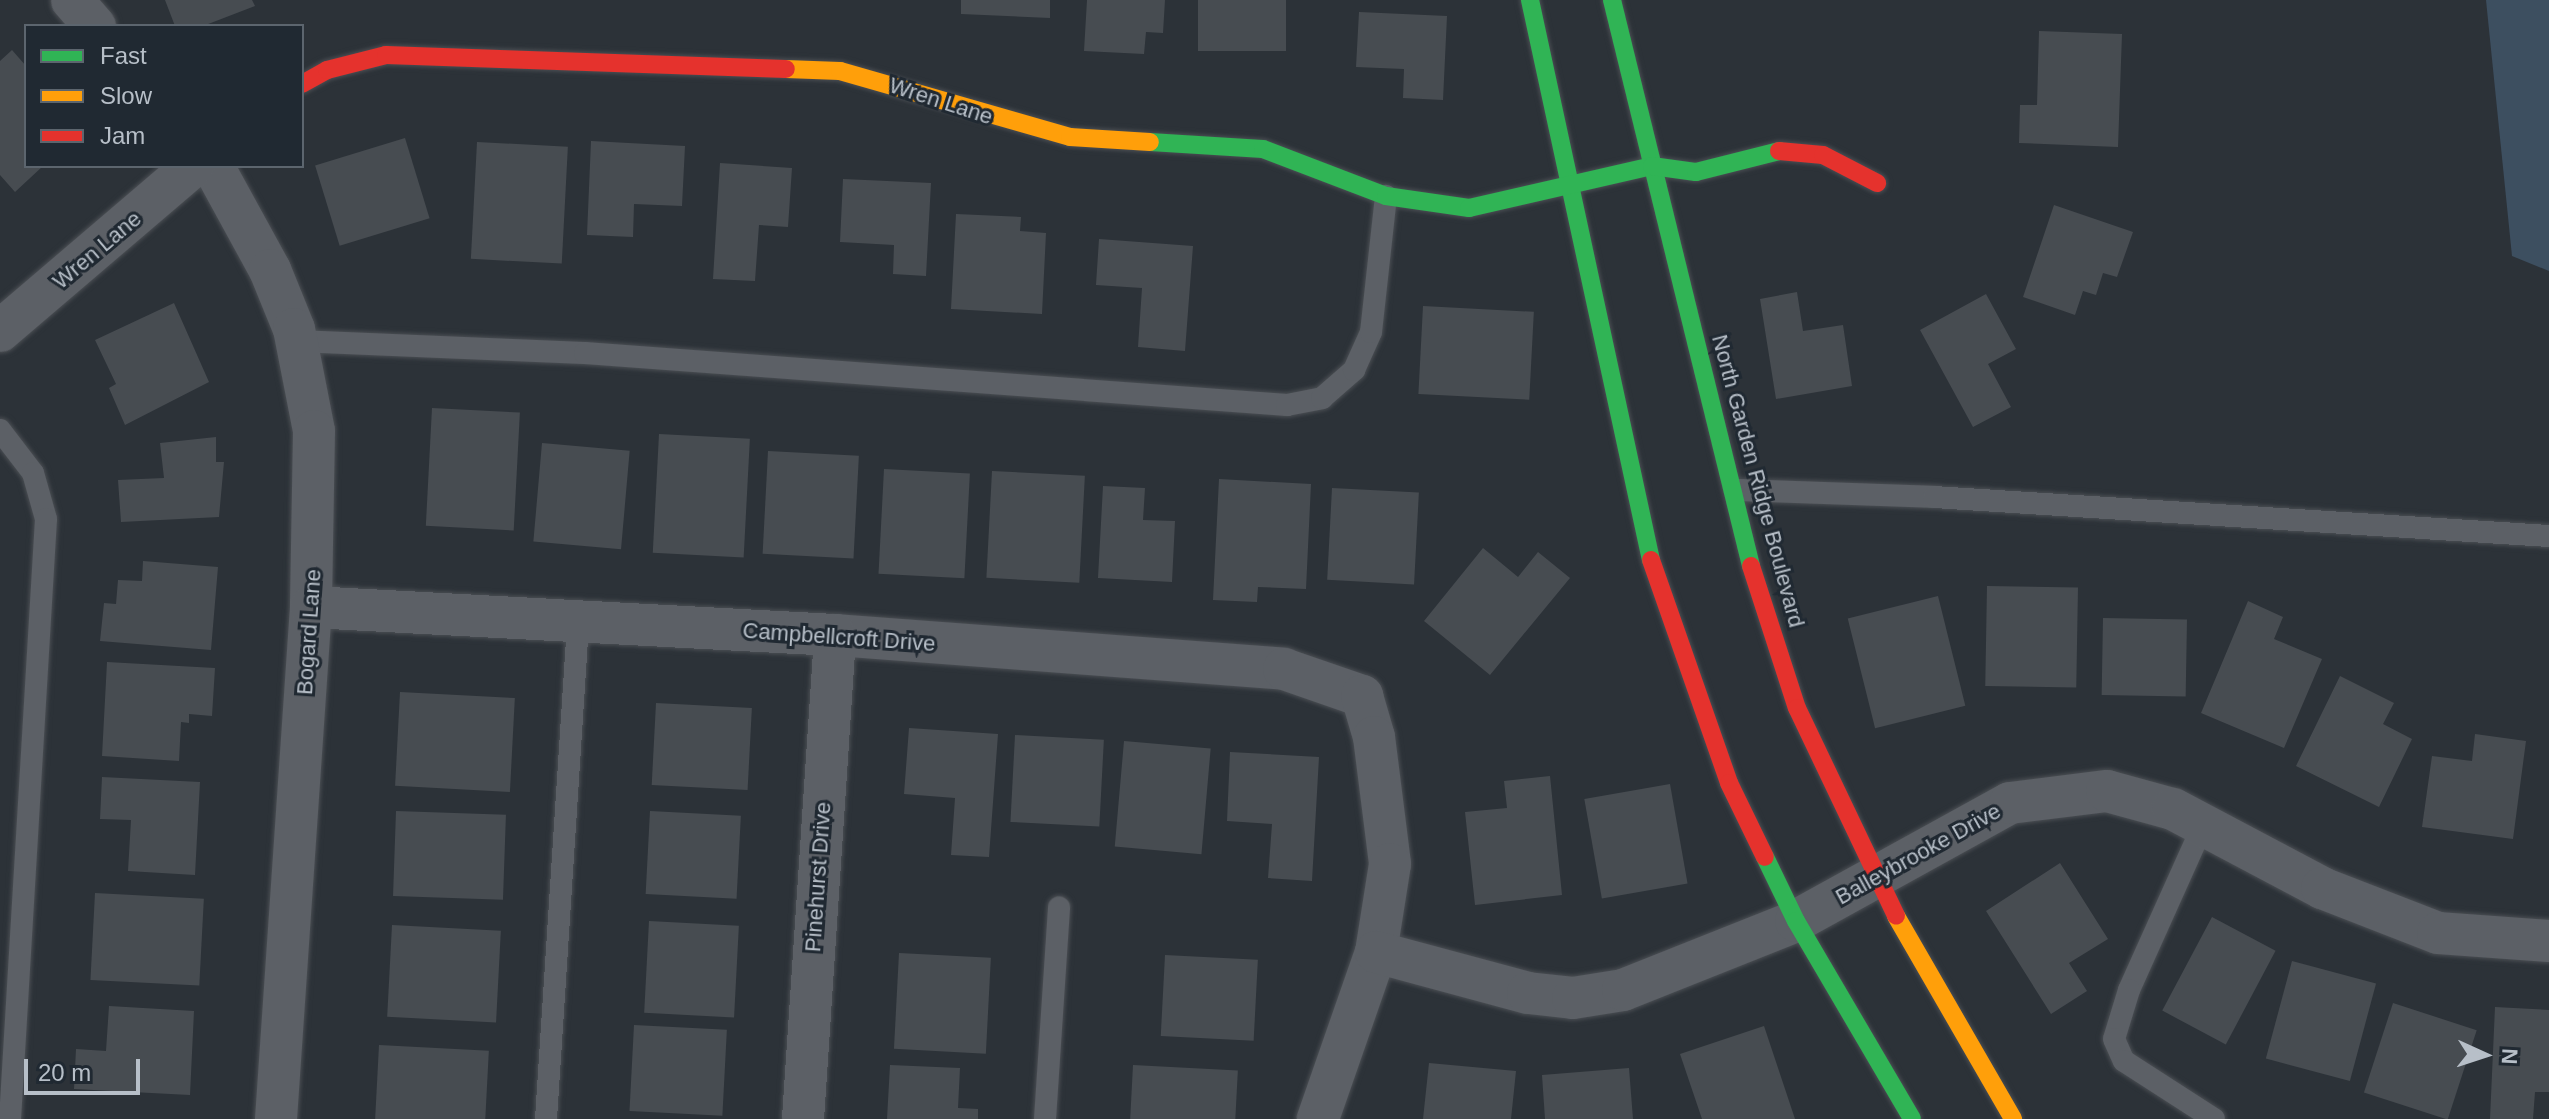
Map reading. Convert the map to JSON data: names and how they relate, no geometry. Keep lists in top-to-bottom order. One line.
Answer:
{"streets":{"main road":["Wren Lane","North Garden Ridge Boulevard"],"street":["Bogard Lane","Campbellcroft Drive","Balleybrooke Drive","Pinehurst Drive"]},"crossings":[["Wren Lane","North Garden Ridge Boulevard"],["North Garden Ridge Boulevard","Balleybrooke Drive"],["Bogard Lane","Campbellcroft Drive"],["Campbellcroft Drive","Balleybrooke Drive"],["Campbellcroft Drive","Pinehurst Drive"]],"legend":["Fast","Slow","Jam"],"scale_bar":"20 m","north":"right"}
